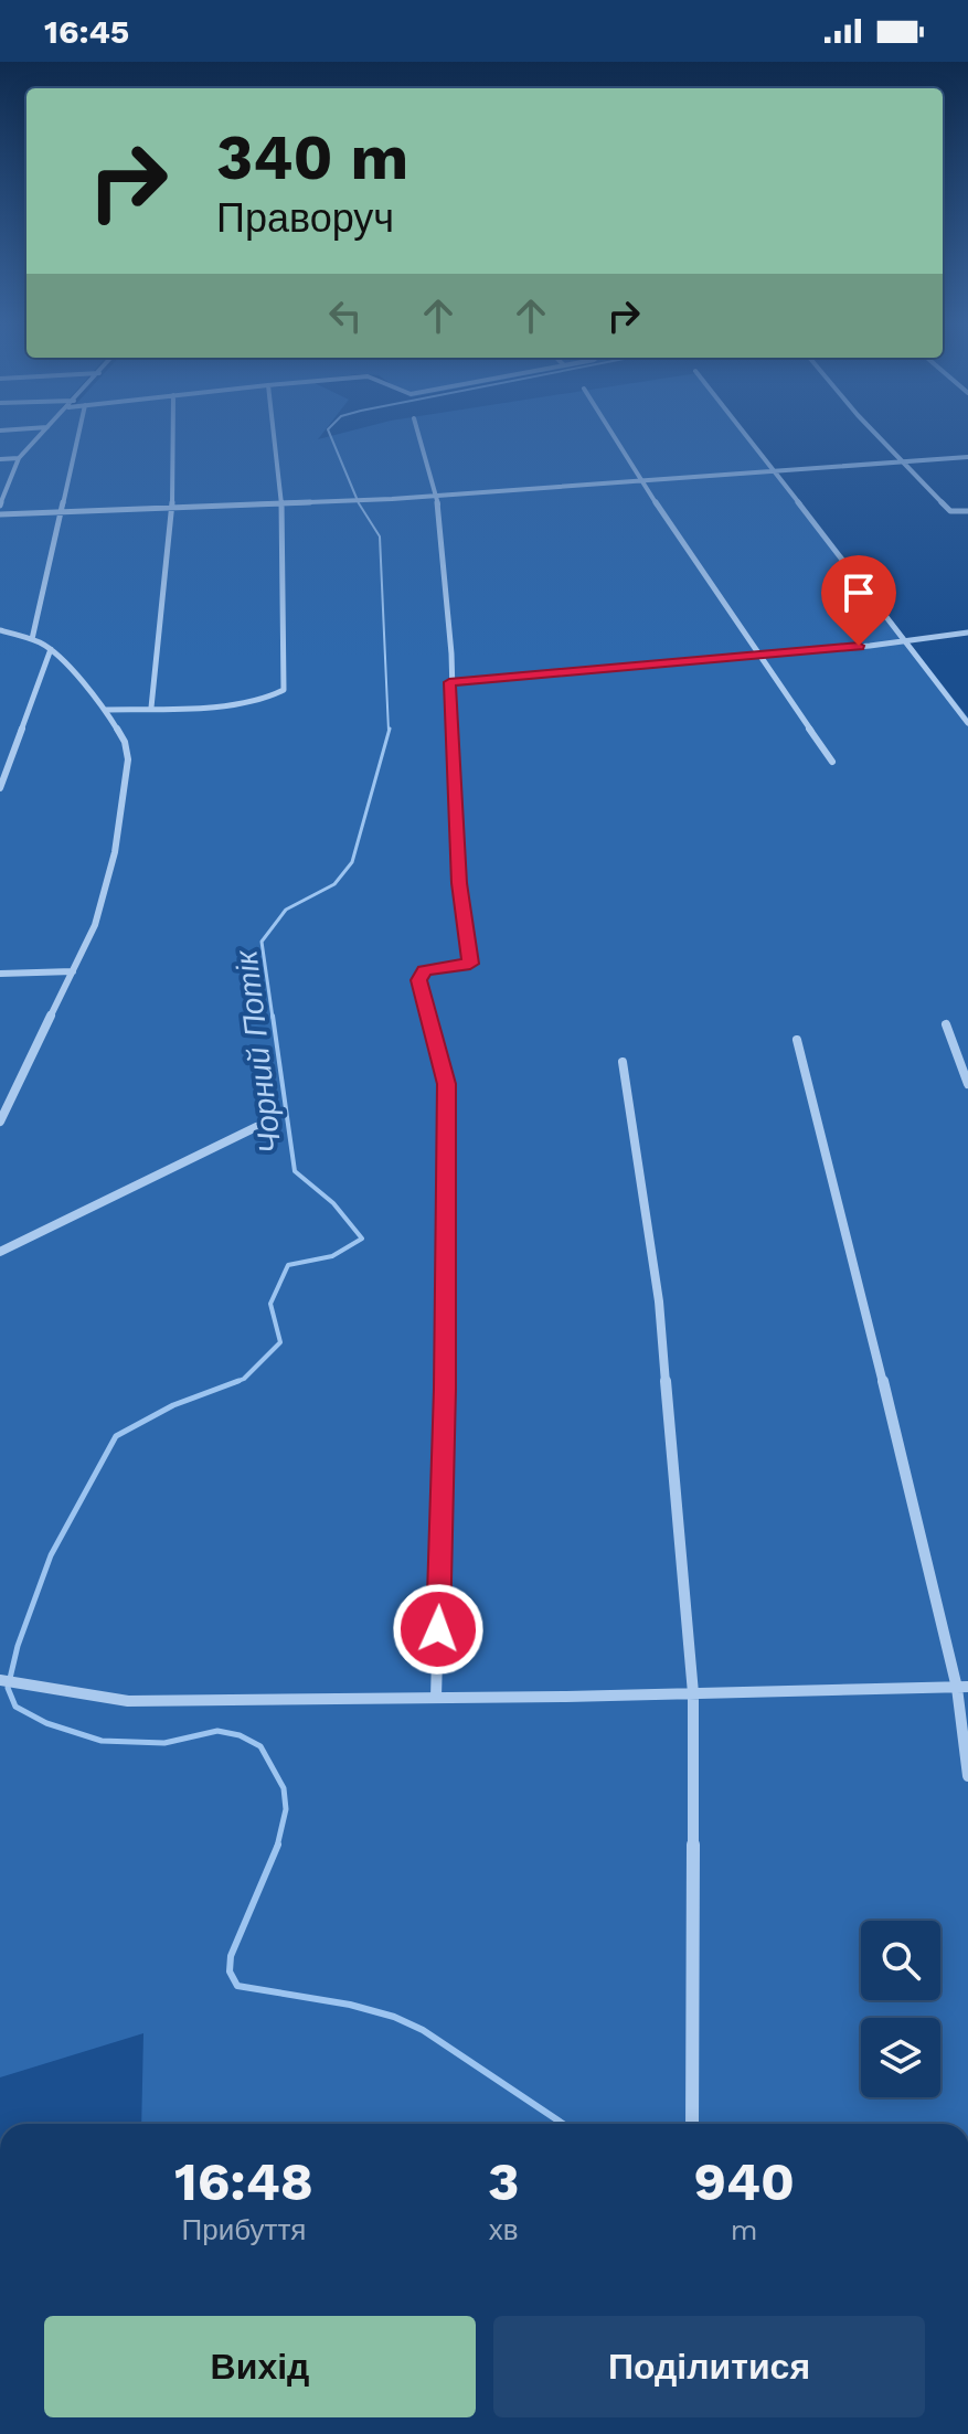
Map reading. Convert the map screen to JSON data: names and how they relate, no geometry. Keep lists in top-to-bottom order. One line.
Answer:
{"water":["Чорний Потік"],"page":{"status":"16:45","turn":["340 m","Праворуч"],"eta":["16:48","Прибуття","3","хв","940","m"],"buttons":["Вихід","Поділитися"]}}
